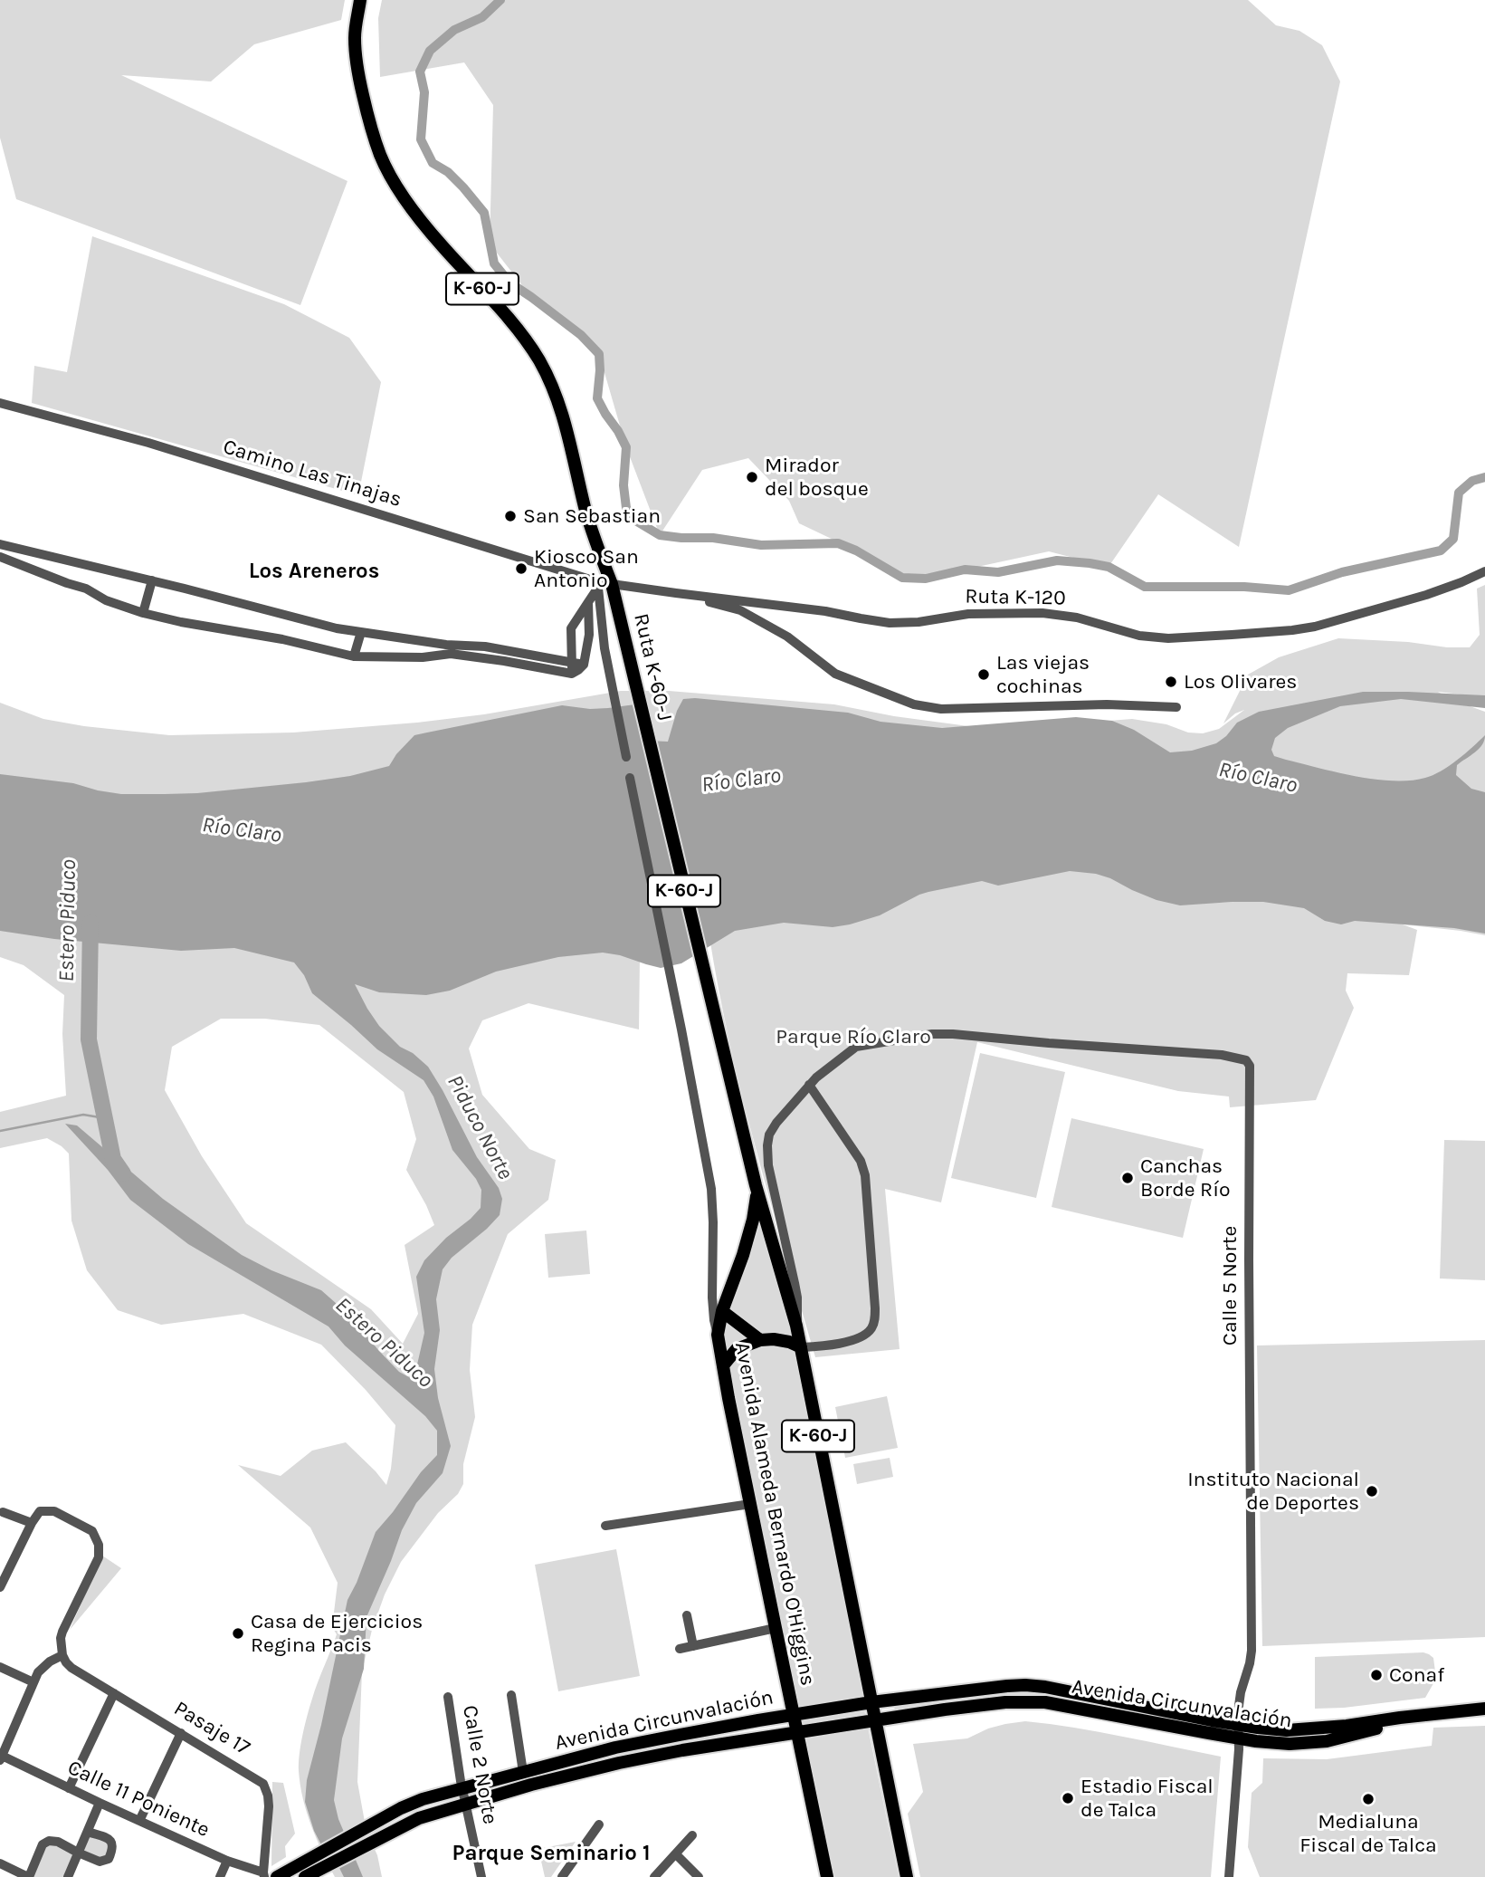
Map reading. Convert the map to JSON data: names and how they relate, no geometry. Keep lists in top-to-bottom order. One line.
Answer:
{"streets":{"main road":["K-60-J","Ruta K-60-J","Avenida Alameda Bernardo O'Higgins","Avenida Circunvalación"],"street":["Camino Las Tinajas","Ruta K-120","Calle 5 Norte","Pasaje 17","Calle 2 Norte","Calle 11 Poniente"]},"crossings":[["K-60-J","Ruta K-60-J"],["K-60-J","Avenida Alameda Bernardo O'Higgins"],["K-60-J","Avenida Circunvalación"],["Camino Las Tinajas","Ruta K-120"],["Camino Las Tinajas","Ruta K-60-J"],["Ruta K-120","Ruta K-60-J"],["Ruta K-60-J","Avenida Alameda Bernardo O'Higgins"],["Calle 5 Norte","Avenida Circunvalación"],["Avenida Alameda Bernardo O'Higgins","Avenida Circunvalación"],["Avenida Circunvalación","Calle 2 Norte"],["Pasaje 17","Calle 11 Poniente"]],"districts":["Los Areneros","Parque Seminario 1"],"water":["Río Claro","Estero Piduco","Piduco Norte"],"parks":["Parque Río Claro"],"places":["Mirador del bosque","San Sebastian","Kiosco San Antonio","Las viejas cochinas","Los Olivares","Canchas Borde Río","Instituto Nacional de Deportes","Casa de Ejercicios Regina Pacis","Conaf","Estadio Fiscal de Talca","Medialuna Fiscal de Talca"]}
